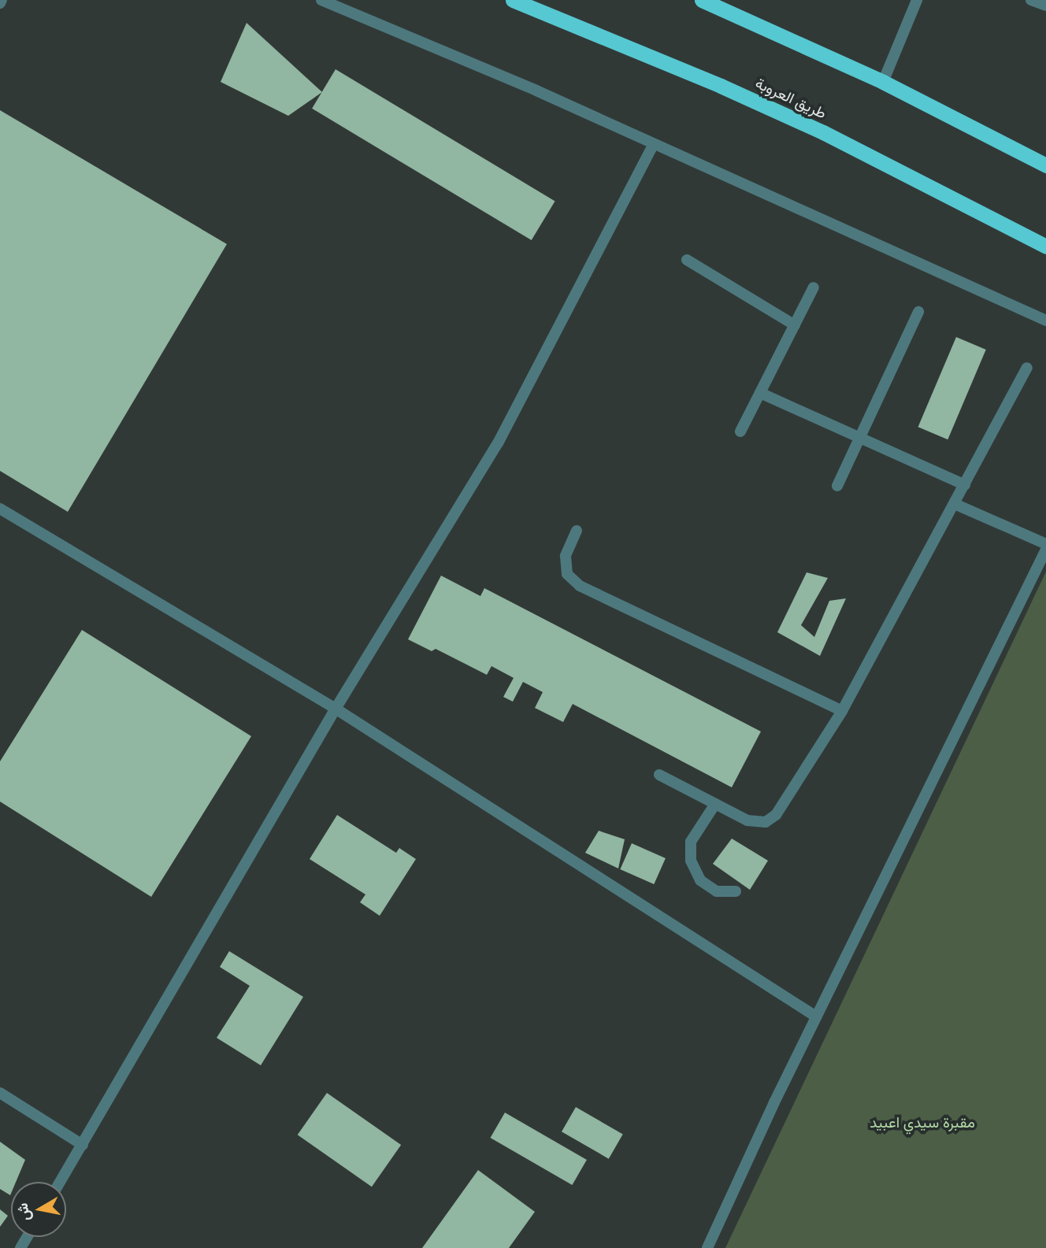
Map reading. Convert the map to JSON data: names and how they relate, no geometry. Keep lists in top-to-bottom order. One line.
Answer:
{"streets":{"highway":["طريق العروبة"]},"parks":["مقبرة سيدي اعبيد"],"north":"left"}
